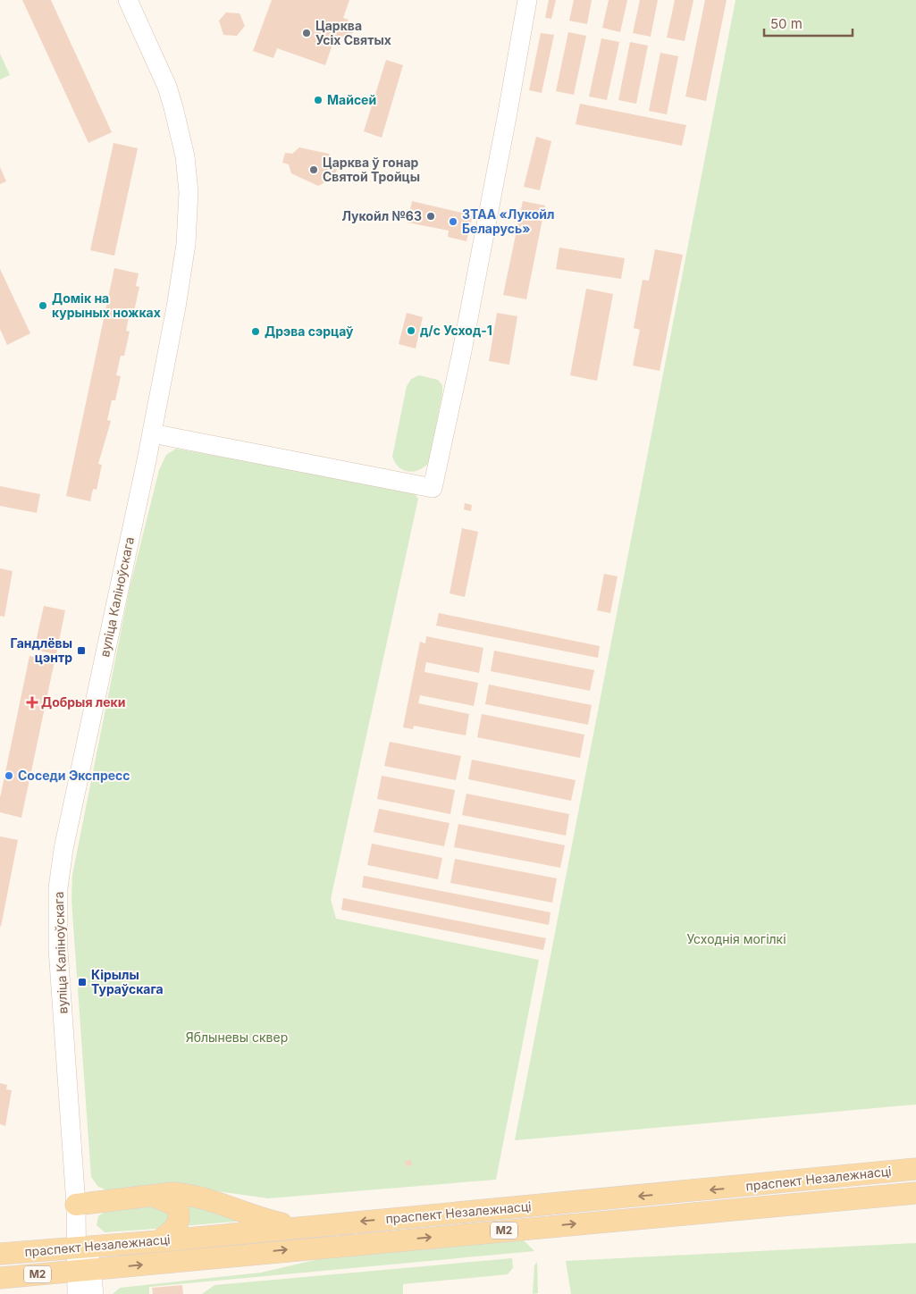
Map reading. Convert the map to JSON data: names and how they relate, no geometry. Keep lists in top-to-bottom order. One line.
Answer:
{"streets":{"main road":["вуліца Каліноўскага","праспект Незалежнасці","М2"]},"crossings":[["вуліца Каліноўскага","праспект Незалежнасці"]],"parks":["Усходнія могілкі","Яблыневы сквер"],"places":{"other":["Царква Усіх Святых","Майсей","Царква ў гонар Святой Тройцы","Лукойл №63","ЗТАА «Лукойл Беларусь»","Домік на курыных ножках","д/с Усход-1","Дрэва сэрцаў","Соседи Экспресс"],"transit":["Гандлёвы цэнтр","Кірылы Тураўскага"],"health":["Добрыя леки"]},"scale_bar":"50 m"}
